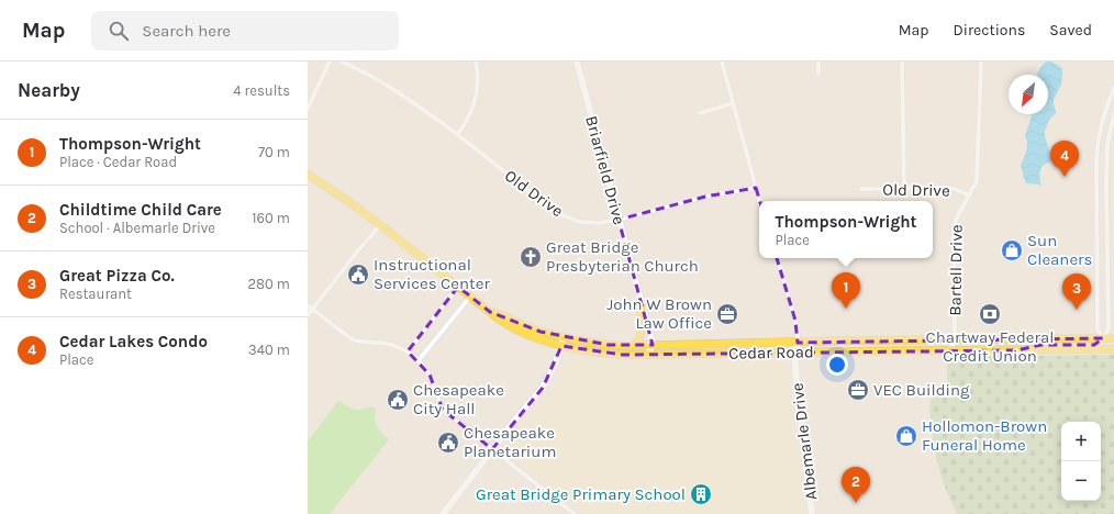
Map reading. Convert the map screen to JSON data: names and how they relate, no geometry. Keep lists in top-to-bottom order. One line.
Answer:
{"streets":{"main road":["Cedar Road"],"street":["Briarfield Drive","Old Drive","Bartell Drive","Albemarle Drive"]},"crossings":[["Briarfield Drive","Old Drive"],["Briarfield Drive","Cedar Road"],["Old Drive","Bartell Drive"],["Bartell Drive","Cedar Road"],["Cedar Road","Albemarle Drive"]],"places":{"shop":["Sun Cleaners","Hollomon-Brown Funeral Home"],"church":["Great Bridge Presbyterian Church"],"public building":["Instructional Services Center","Chesapeake City Hall","Chesapeake Planetarium"],"office":["John W Brown Law Office","VEC Building"],"bank":["Chartway Federal Credit Union"],"building":["Great Bridge Primary School"]},"north":"bottom left","page":{"header":"Map","search":"Search here","nav":["Map","Directions","Saved"],"heading":["Nearby","4 results"],"list":[{"mark":"1","name":"Thompson-Wright","note":"Place · Cedar Road","value":"70 m"},{"mark":"2","name":"Childtime Child Care","note":"School · Albemarle Drive","value":"160 m"},{"mark":"3","name":"Great Pizza Co.","note":"Restaurant","value":"280 m"},{"mark":"4","name":"Cedar Lakes Condo","note":"Place","value":"340 m"}],"pins":["4","1","3","2"],"popup":["Thompson-Wright","Place"],"map_buttons":["+","−"]}}
